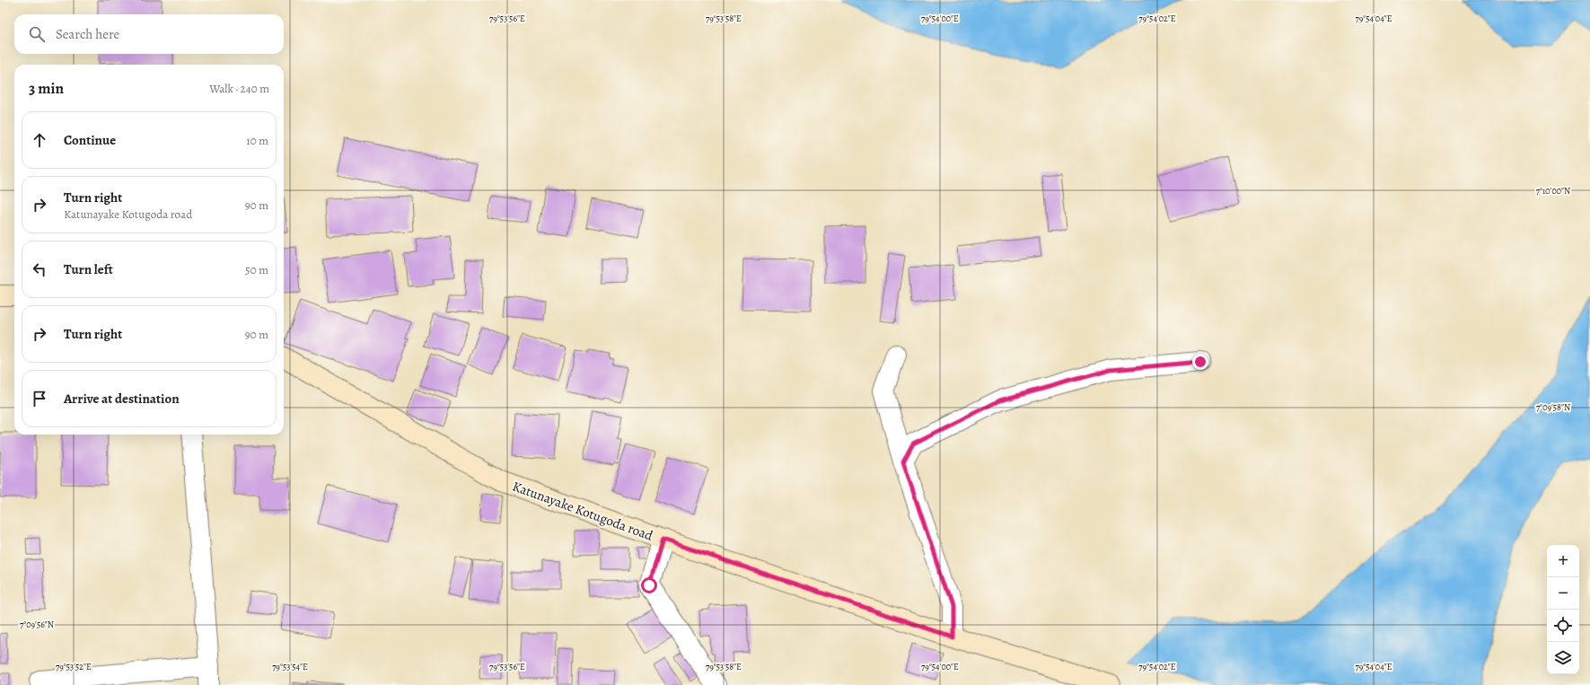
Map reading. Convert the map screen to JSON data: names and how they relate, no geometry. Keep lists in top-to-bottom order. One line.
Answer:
{"streets":{"main road":["Katunayake Kotugoda road"]},"page":{"search":"Search here","heading":["3 min","Walk · 240 m"],"list":[["Continue","10 m"],["Turn right","Katunayake Kotugoda road","90 m"],["Turn left","50 m"],["Turn right","90 m"],"Arrive at destination"],"map_buttons":["+","−"]},"coordinates":["79°53'56\"E","79°53'58\"E","79°54'00\"E","79°54'02\"E","79°54'04\"E","7°10'00\"N","7°09'58\"N","7°09'56\"N","79°53'52\"E","79°53'54\"E"]}
